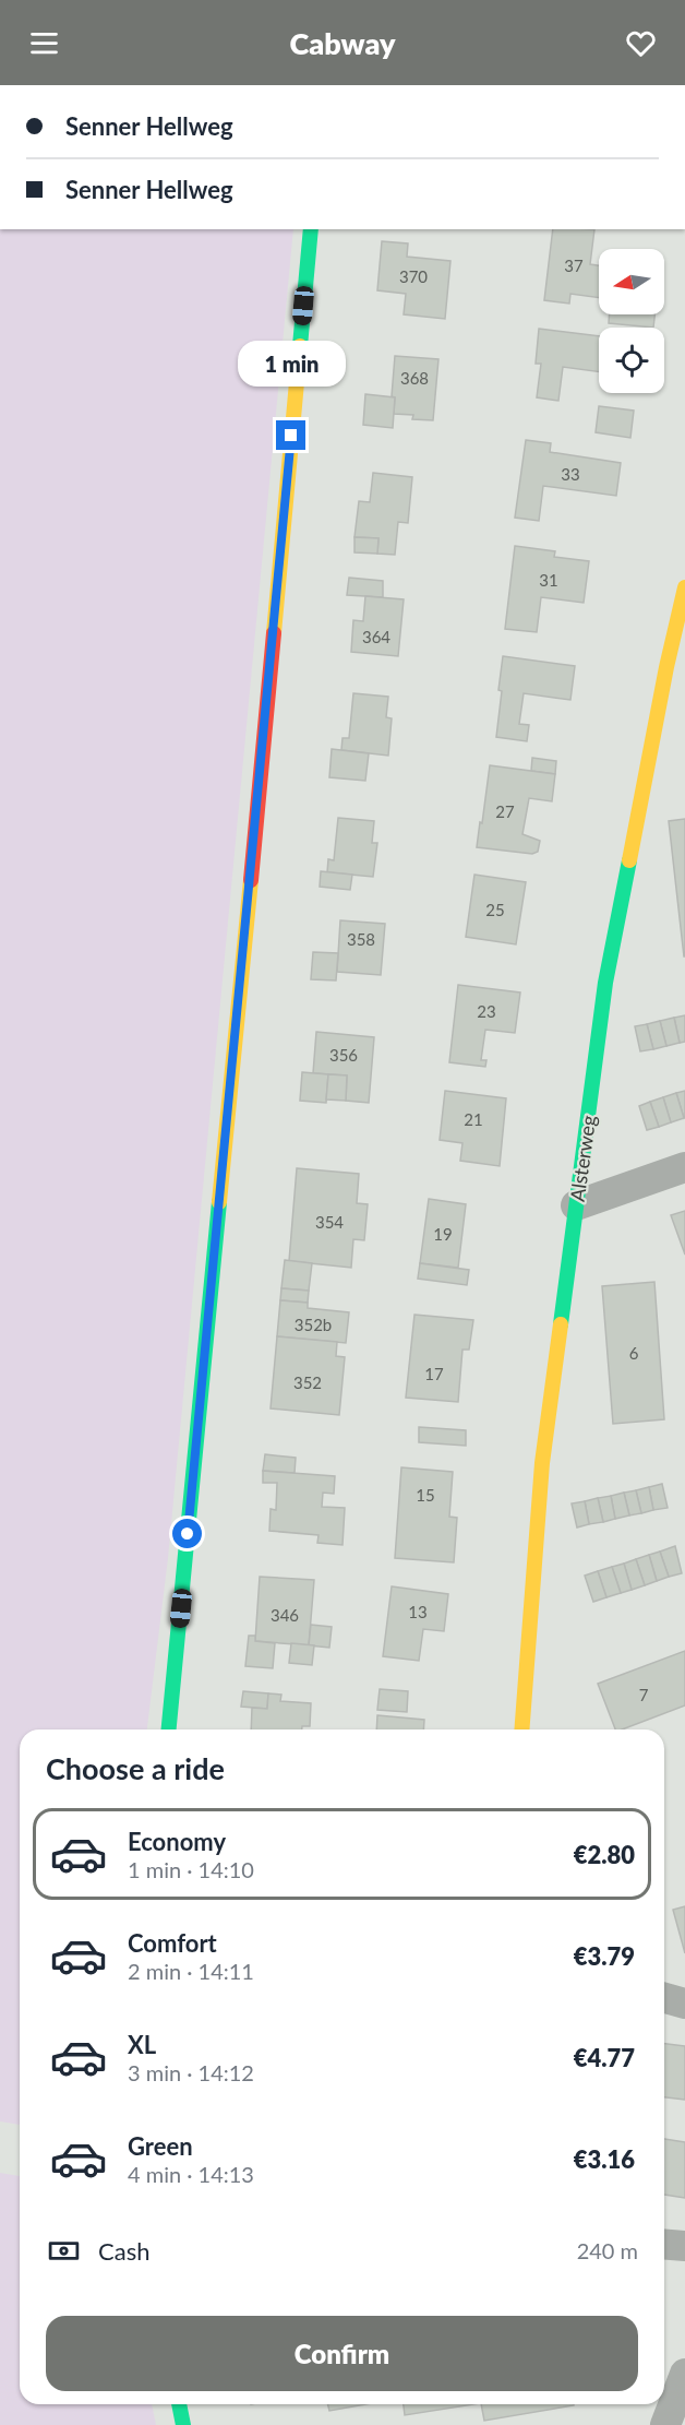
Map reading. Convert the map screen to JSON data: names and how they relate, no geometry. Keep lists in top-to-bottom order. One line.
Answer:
{"streets":{"street":["Alsterweg"]},"house_numbers":["37","370","368","33","31","364","27","25","358","23","356","21","354","19","352b","6","17","352","15","13","346","7"],"north":"left","page":{"header":"Cabway","banner":["Senner Hellweg","Senner Hellweg"],"bubble":"1 min","heading":"Choose a ride","list":[{"name":"Economy","note":"1 min · 14:10","value":"€2.80"},{"name":"Comfort","note":"2 min · 14:11","value":"€3.79"},{"name":"XL","note":"3 min · 14:12","value":"€4.77"},{"name":"Green","note":"4 min · 14:13","value":"€3.16"}],"pay":["Cash","240 m"],"buttons":"Confirm"}}
